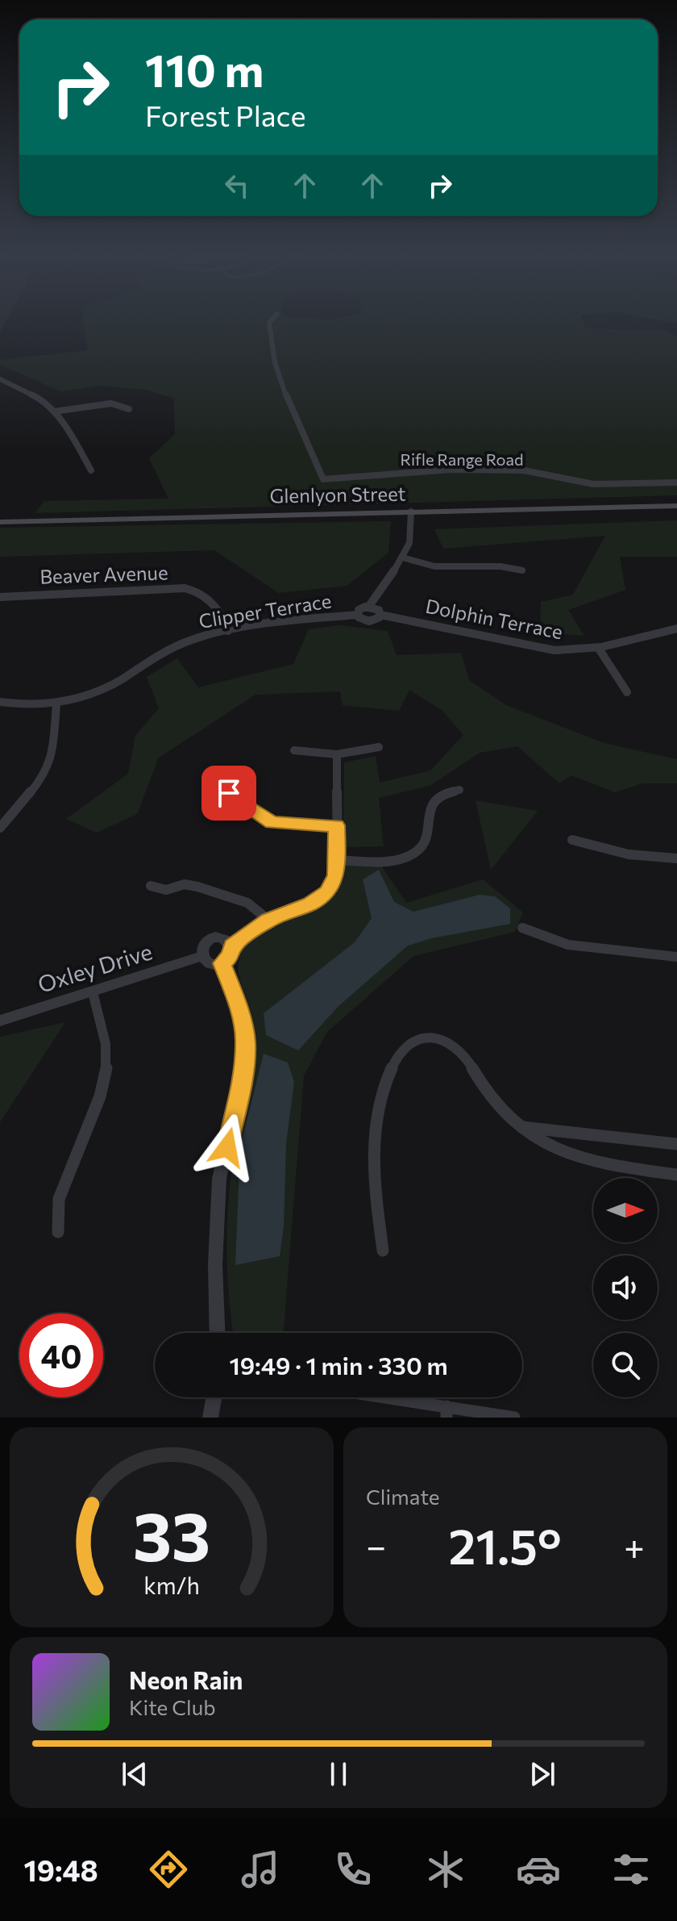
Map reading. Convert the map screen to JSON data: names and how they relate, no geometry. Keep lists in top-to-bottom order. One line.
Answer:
{"streets":{"main road":["Glenlyon Street"],"street":["Rifle Range Road","Beaver Avenue","Clipper Terrace","Dolphin Terrace","Oxley Drive"]},"crossings":[["Beaver Avenue","Clipper Terrace"],["Clipper Terrace","Dolphin Terrace"]],"north":"right","page":{"turn":["110 m","Forest Place"],"limit":"40","trip":"19:49 · 1 min · 330 m","tile":"Climate","heat":["−","21.5°","+"],"song":["Neon Rain","Kite Club"],"tabs":"19:48","gauge":["33","km/h"]}}
